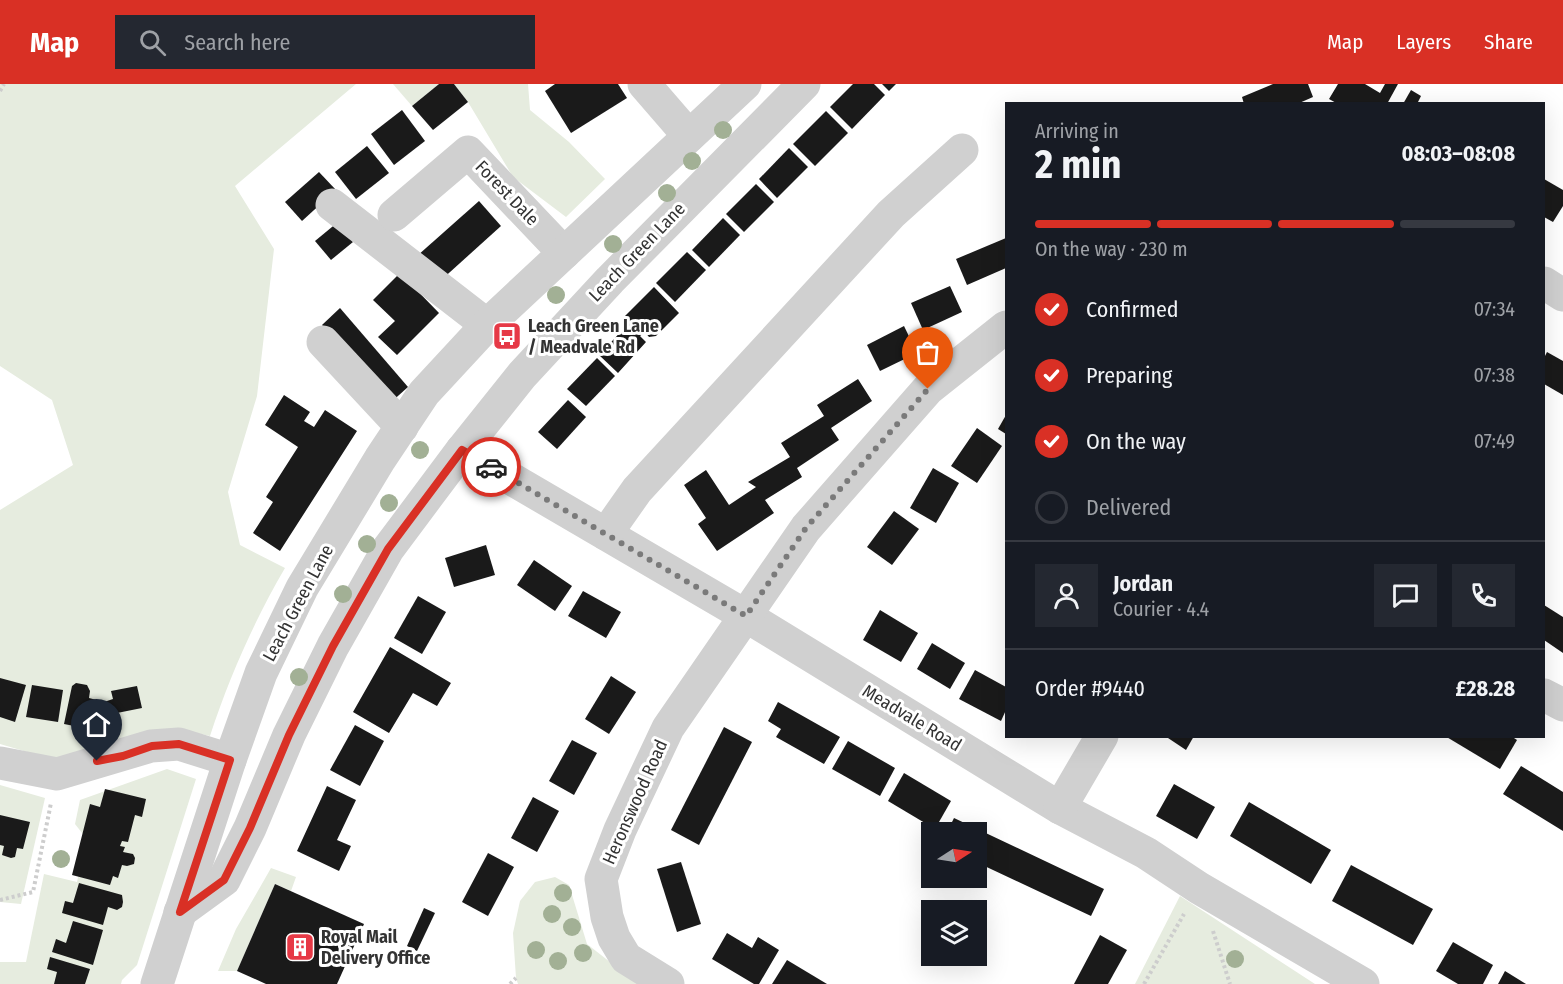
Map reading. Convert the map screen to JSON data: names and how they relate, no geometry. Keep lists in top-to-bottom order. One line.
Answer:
{"streets":{"street":["Forest Dale","Leach Green Lane","Meadvale Road","Heronswood Road"]},"crossings":[["Forest Dale","Leach Green Lane"],["Leach Green Lane","Meadvale Road"],["Meadvale Road","Heronswood Road"]],"places":{"bus stop":["Leach Green Lane / Meadvale Rd"],"building":["Royal Mail Delivery Office"]},"north":"right","page":{"header":"Map","search":"Search here","nav":["Map","Layers","Share"],"heading":["2 min","Arriving in","08:03–08:08"],"panel":["Jordan","Courier · 4.4","Order #9440","£28.28"],"bar":"On the way · 230 m","list":[["Confirmed","07:34"],["Preparing","07:38"],["On the way","07:49"],"Delivered"]}}
